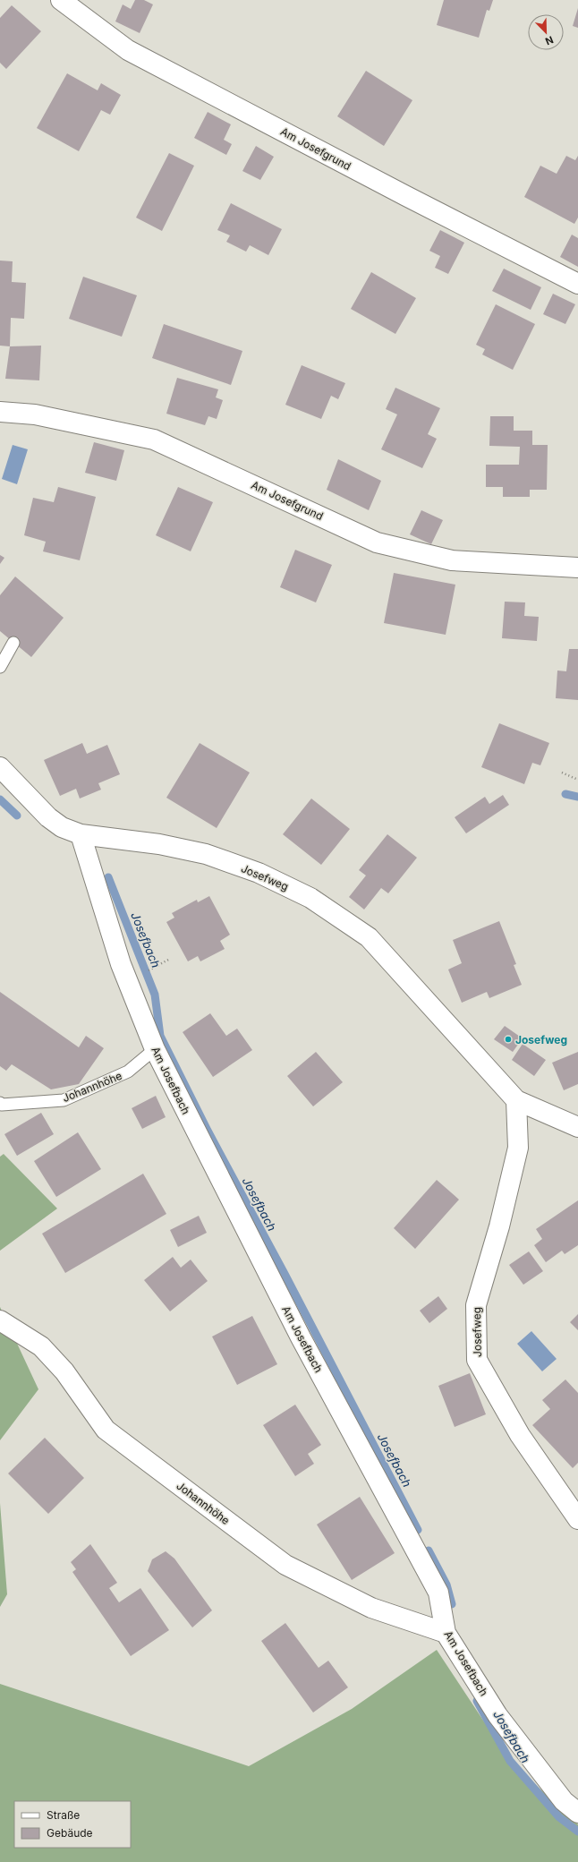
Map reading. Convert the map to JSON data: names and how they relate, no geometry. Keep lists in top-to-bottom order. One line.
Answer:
{"streets":{"street":["Am Josefgrund","Josefweg","Am Josefbach","Johannhöhe"]},"crossings":[["Josefweg","Am Josefbach"],["Am Josefbach","Johannhöhe"]],"water":["Josefbach"],"places":["Josefweg"],"legend":["Straße","Gebäude"],"north":"bottom right"}
